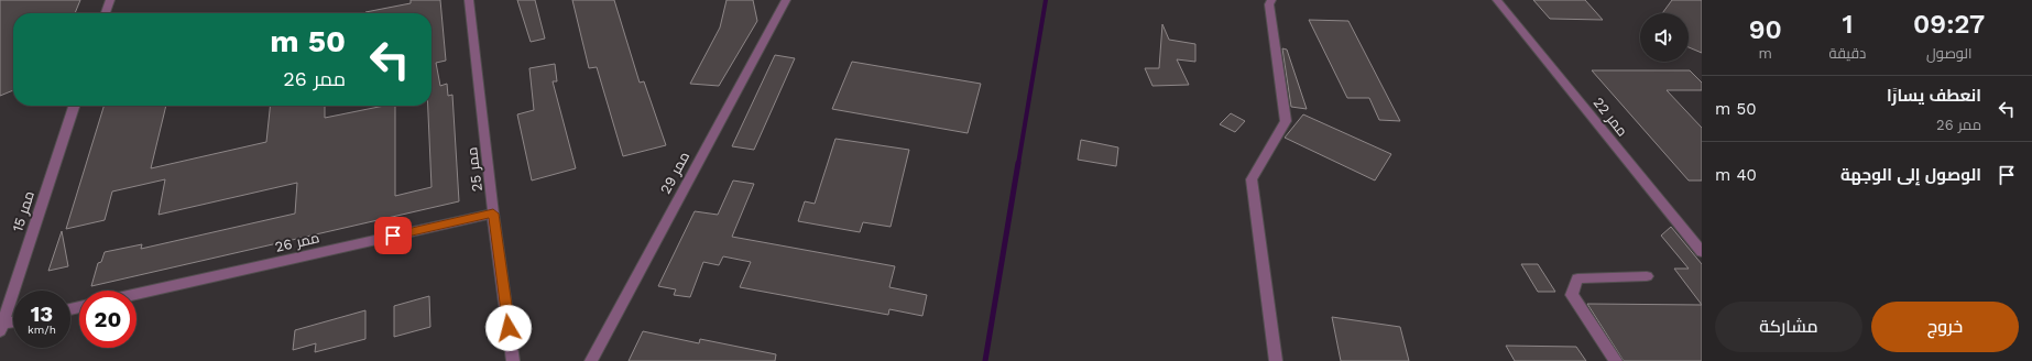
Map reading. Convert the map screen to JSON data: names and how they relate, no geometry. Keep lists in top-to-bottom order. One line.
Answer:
{"streets":{"lane":["ممر 22","ممر 25","ممر 29","ممر 15","ممر 26"]},"crossings":[["ممر 25","ممر 26"]],"page":{"eta":["09:27","الوصول","1","دقيقة","90","m"],"turn":["50 m","ممر 26"],"list":[{"name":"انعطف يسارًا","note":"ممر 26","value":"50 m"},{"name":"الوصول إلى الوجهة","value":"40 m"}],"speed":"13 km/h","limit":"20","buttons":["خروج","مشاركة"]}}
